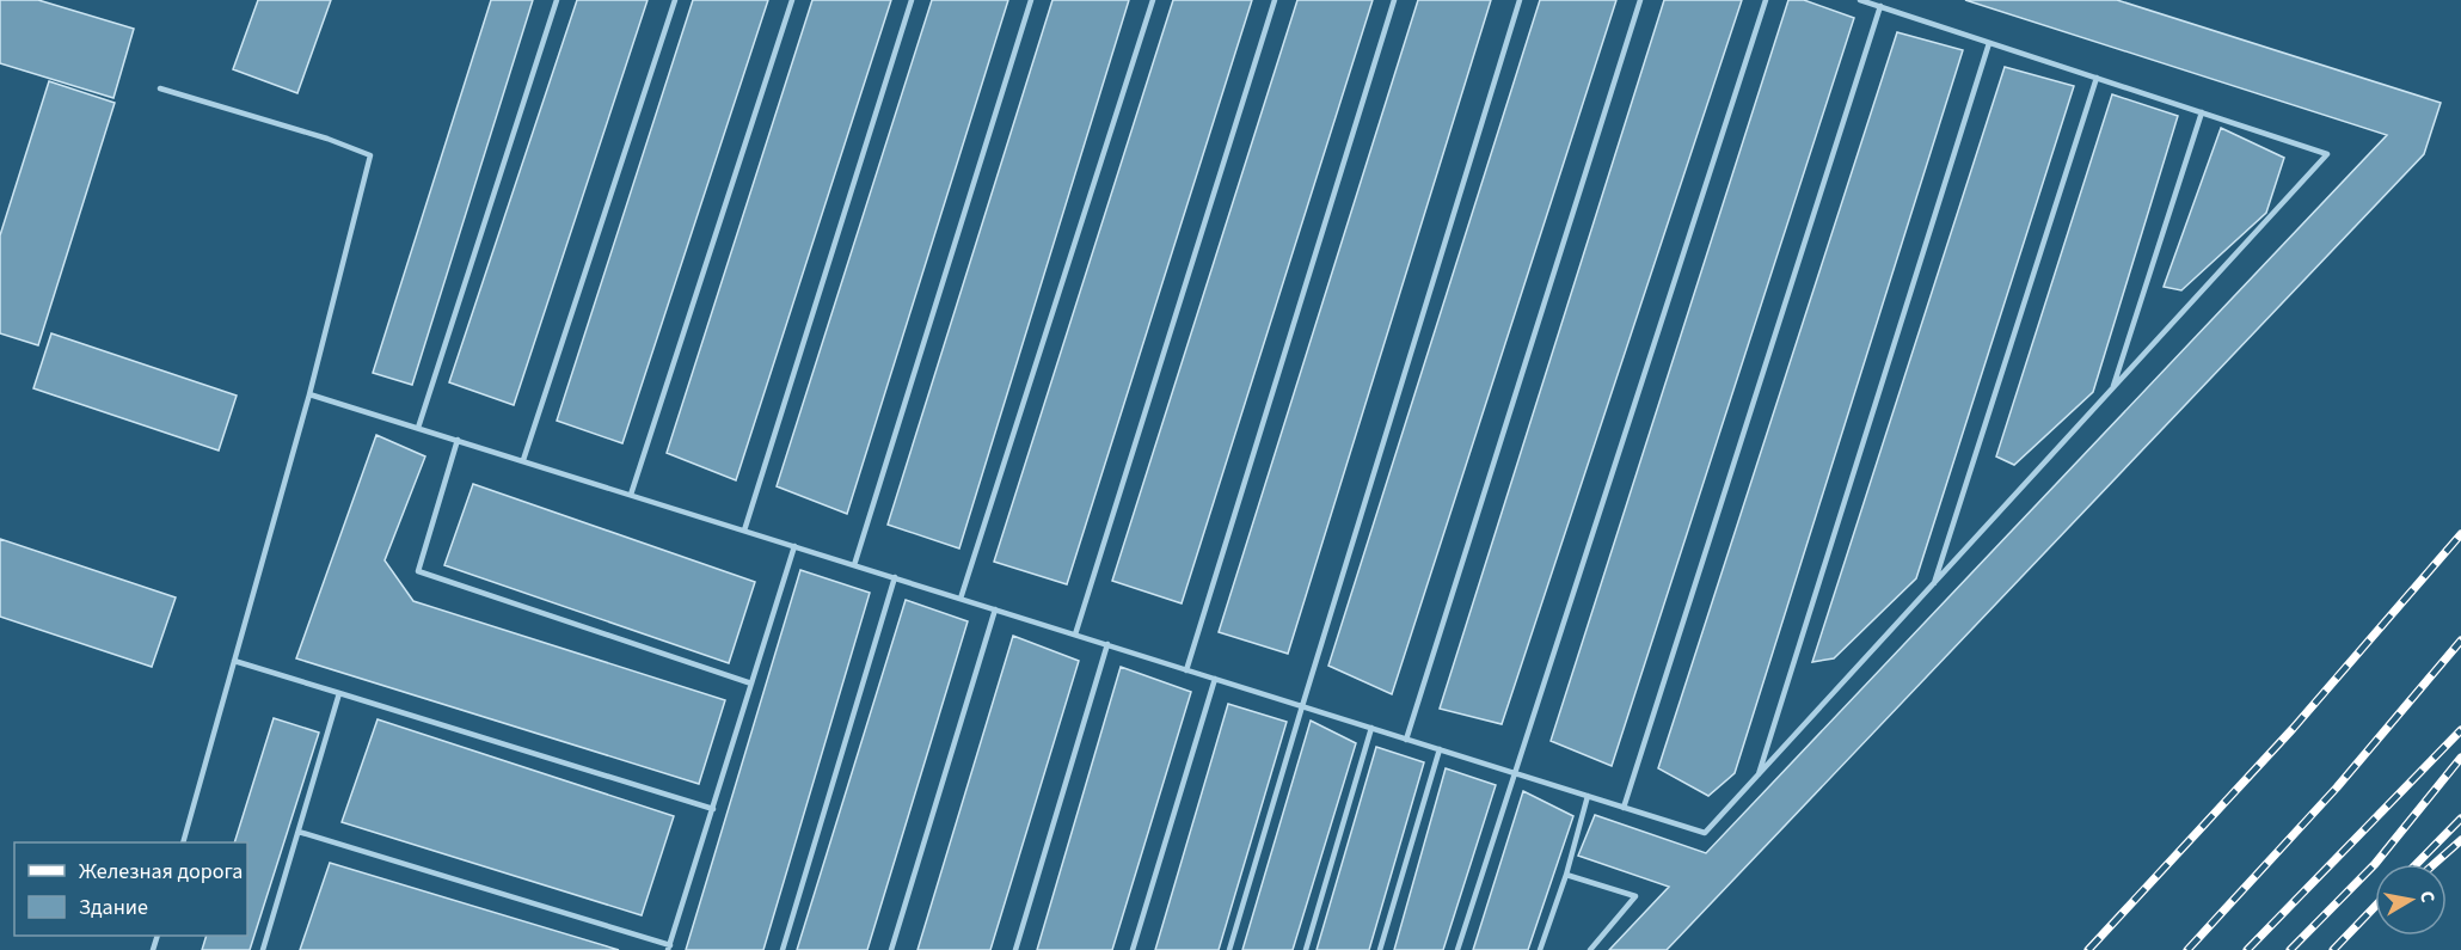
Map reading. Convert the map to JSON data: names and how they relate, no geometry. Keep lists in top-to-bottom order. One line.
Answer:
{"legend":["Железная дорога","Здание"],"north":"right"}
